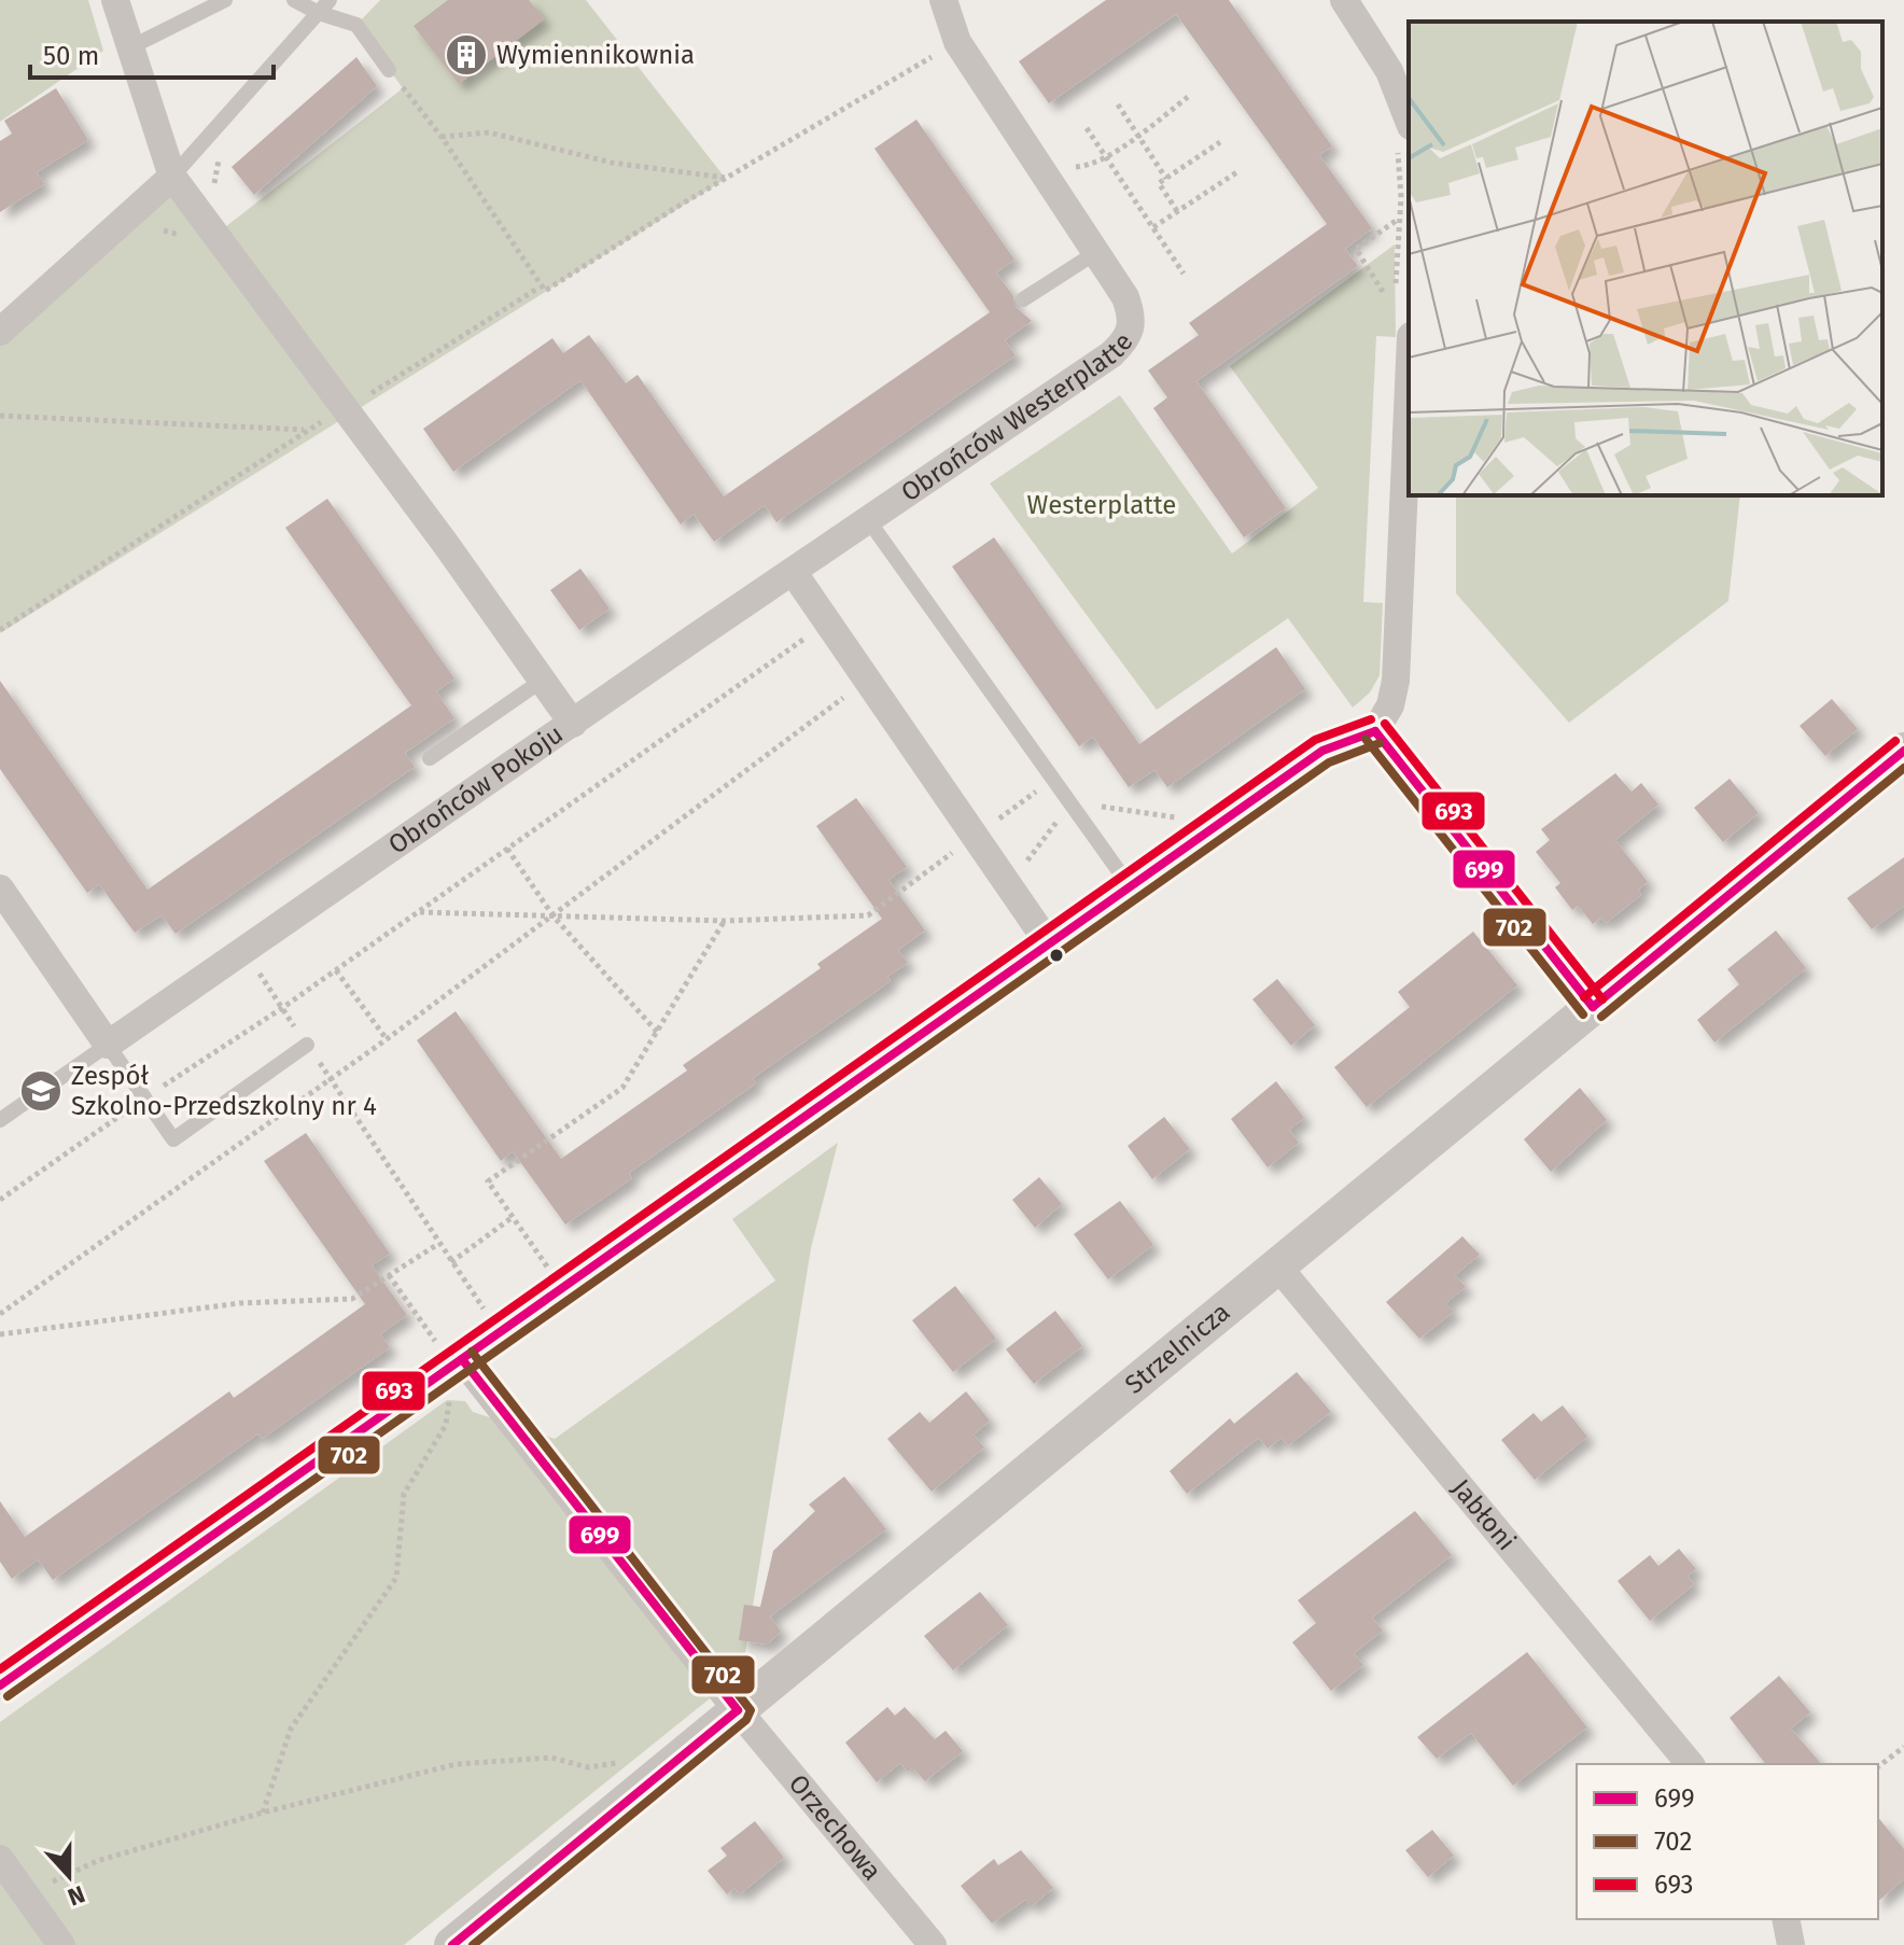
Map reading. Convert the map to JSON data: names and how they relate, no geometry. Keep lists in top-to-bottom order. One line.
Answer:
{"streets":{"street":["Obrońców Westerplatte","Obrońców Pokoju","Strzelnicza","Jabłoni","Orzechowa"]},"crossings":[["Obrońców Westerplatte","Obrońców Pokoju"],["Strzelnicza","Jabłoni"],["Strzelnicza","Orzechowa"]],"parks":["Westerplatte"],"places":{"building":["Wymiennikownia"],"school or university":["Zespół Szkolno-Przedszkolny nr 4"]},"lines":["transit line 693","transit line 699","transit line 702"],"legend":["699","702","693"],"scale_bar":"50 m","north":"bottom"}
